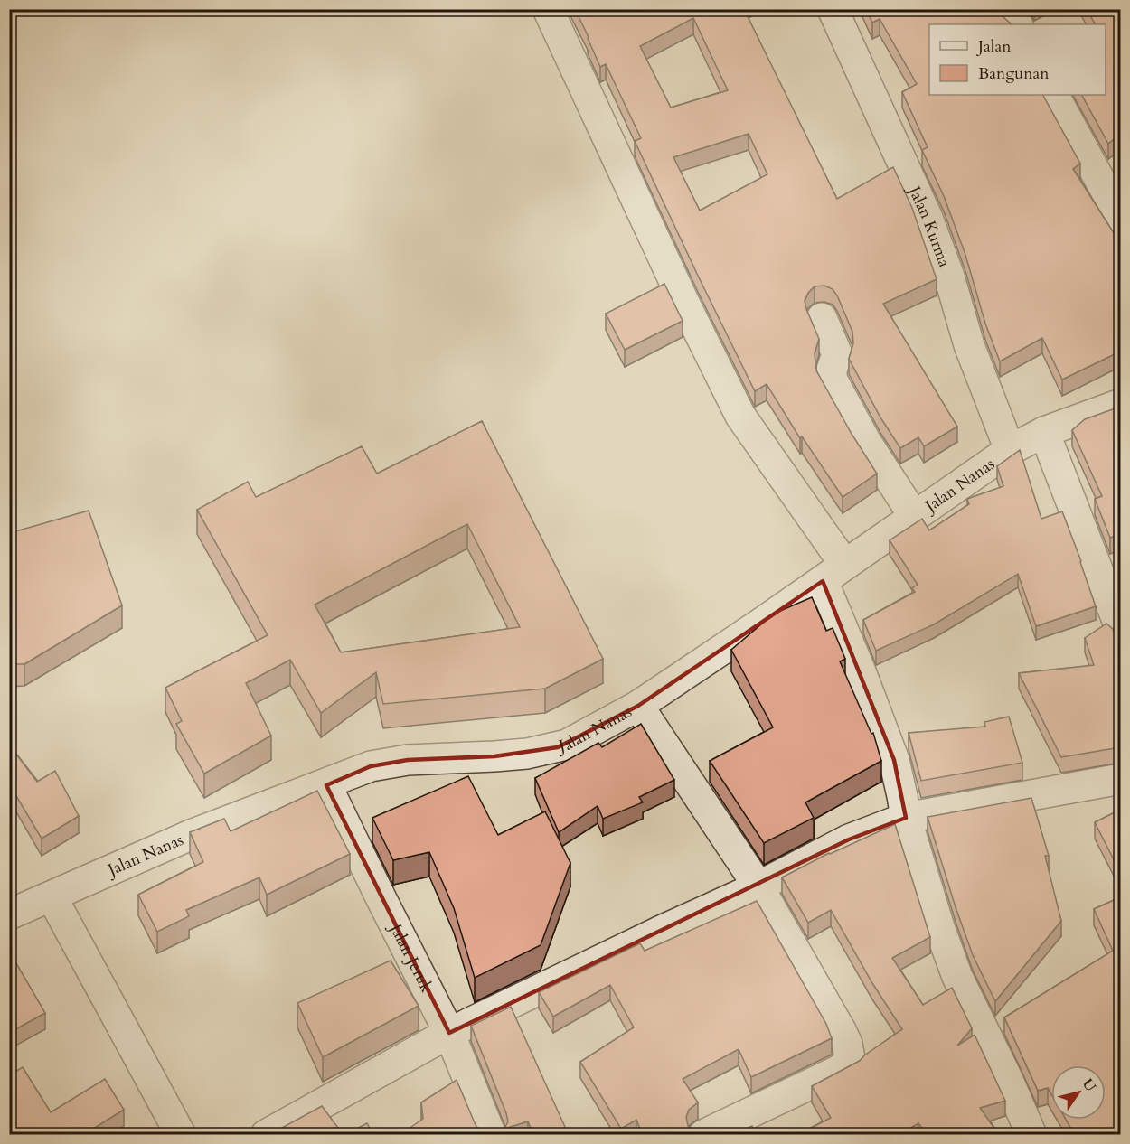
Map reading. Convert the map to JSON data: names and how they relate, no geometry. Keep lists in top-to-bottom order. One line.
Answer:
{"streets":{"street":["Jalan Kurma","Jalan Nanas","Jalan Jeruk"]},"crossings":[["Jalan Kurma","Jalan Nanas"],["Jalan Nanas","Jalan Jeruk"]],"legend":["Jalan","Bangunan"],"north":"top right"}
